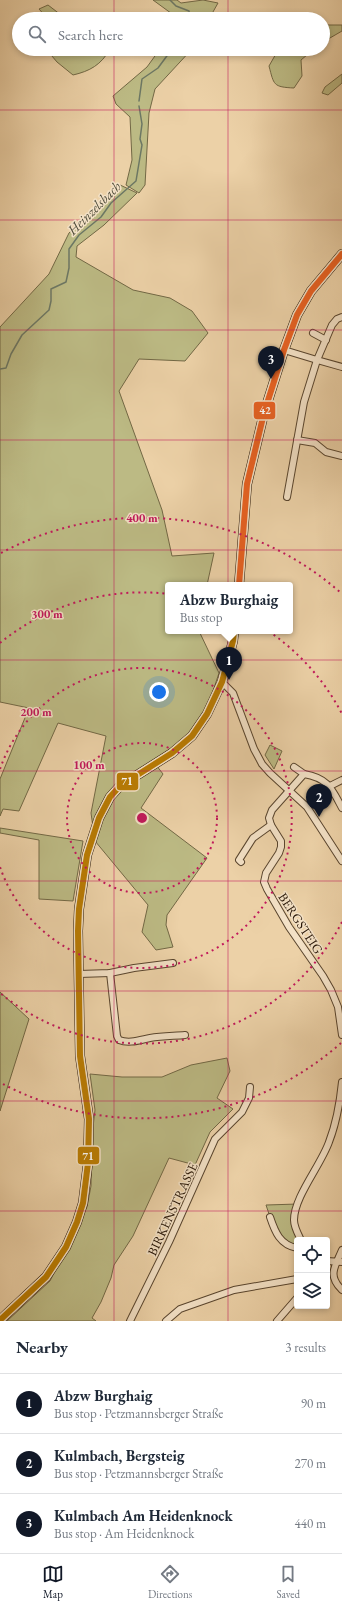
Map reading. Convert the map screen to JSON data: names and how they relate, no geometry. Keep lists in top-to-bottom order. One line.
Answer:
{"streets":{"street":["BERGSTEIG","BIRKENSTRASSE"]},"water":["Heinzelsbach"],"lines":["transit line 42","transit line 71"],"page":{"search":"Search here","pins":["3","1","2"],"popup":["Abzw Burghaig","Bus stop"],"heading":["Nearby","3 results"],"list":[{"mark":"1","name":"Abzw Burghaig","note":"Bus stop · Petzmannsberger Straße","value":"90 m"},{"mark":"2","name":"Kulmbach, Bergsteig","note":"Bus stop · Petzmannsberger Straße","value":"270 m"},{"mark":"3","name":"Kulmbach Am Heidenknock","note":"Bus stop · Am Heidenknock","value":"440 m"}],"nav":["Map","Directions","Saved"]},"rings":["400 m","300 m","200 m","100 m"]}
